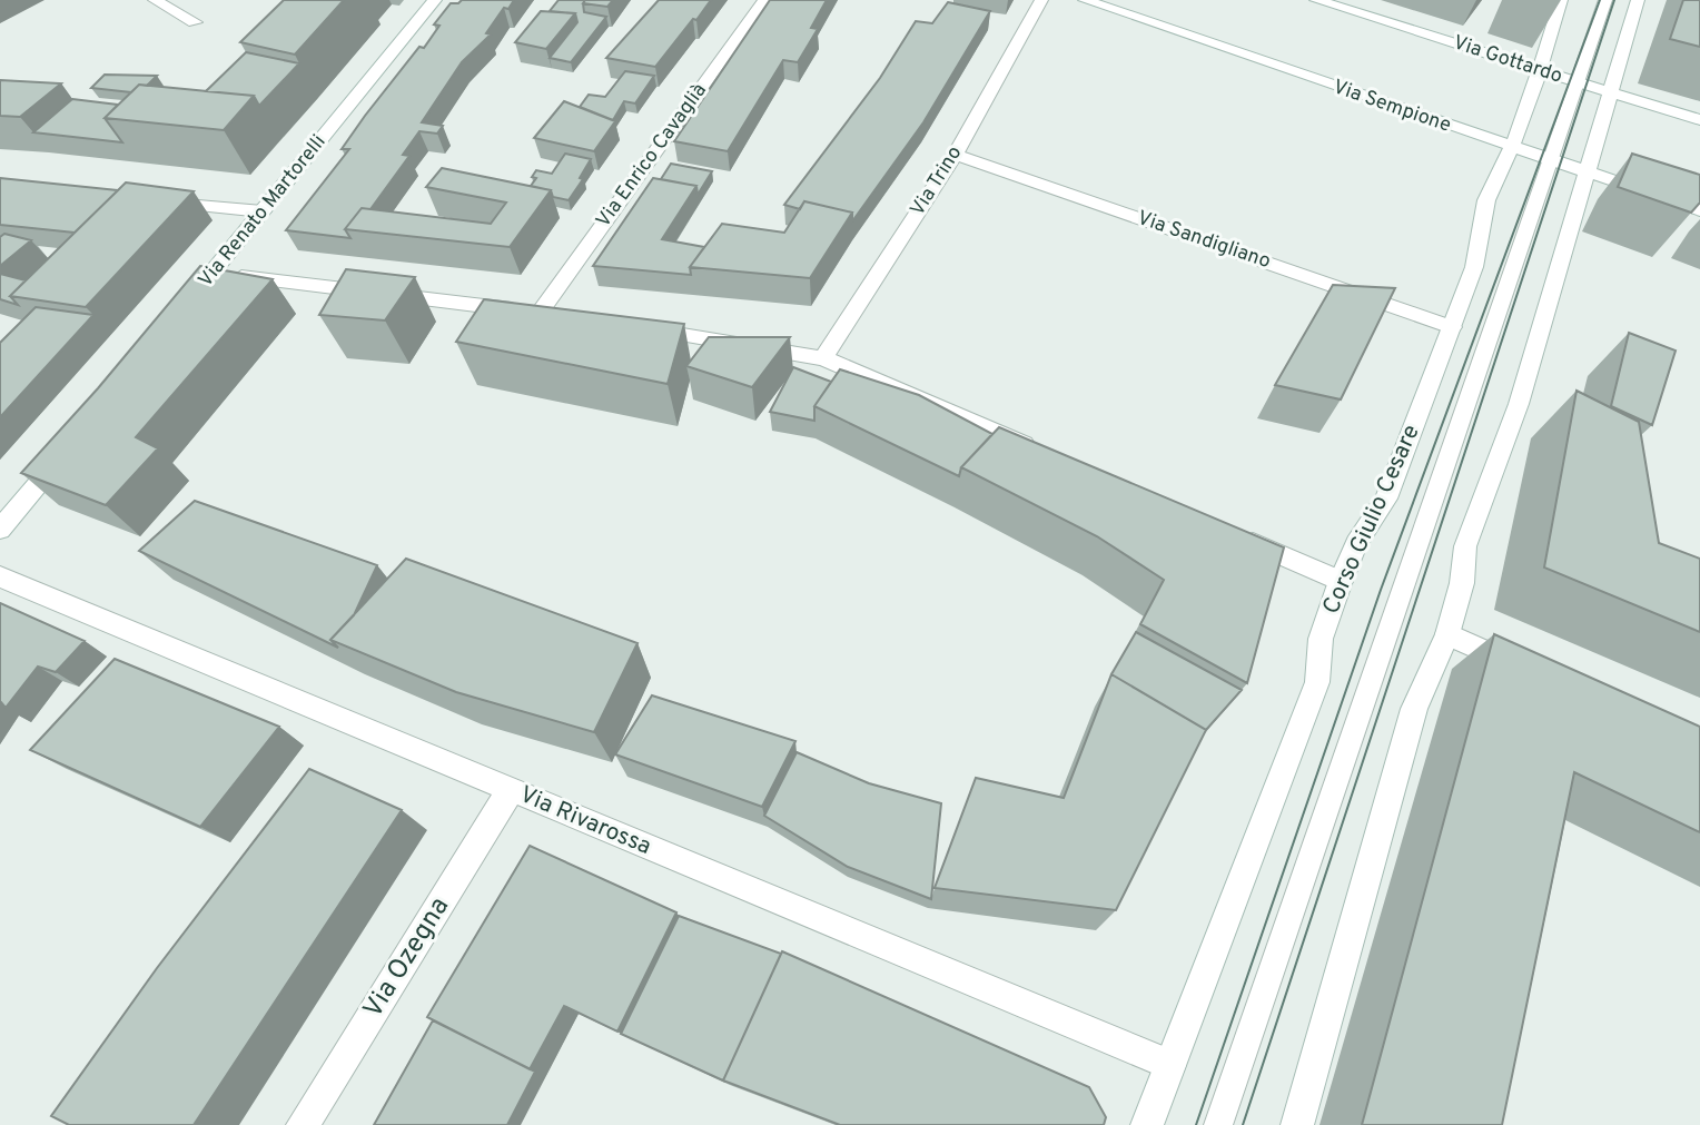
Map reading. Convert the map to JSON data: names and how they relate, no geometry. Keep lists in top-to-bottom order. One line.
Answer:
{"streets":{"street":["Via Gottardo","Via Sempione","Via Enrico Cavaglià","Via Trino","Via Renato Martorelli","Via Sandigliano","Corso Giulio Cesare","Via Rivarossa","Via Ozegna"]},"crossings":[["Via Gottardo","Corso Giulio Cesare"],["Via Sempione","Corso Giulio Cesare"],["Via Trino","Via Sandigliano"],["Via Sandigliano","Corso Giulio Cesare"],["Corso Giulio Cesare","Via Rivarossa"],["Via Rivarossa","Via Ozegna"]]}
